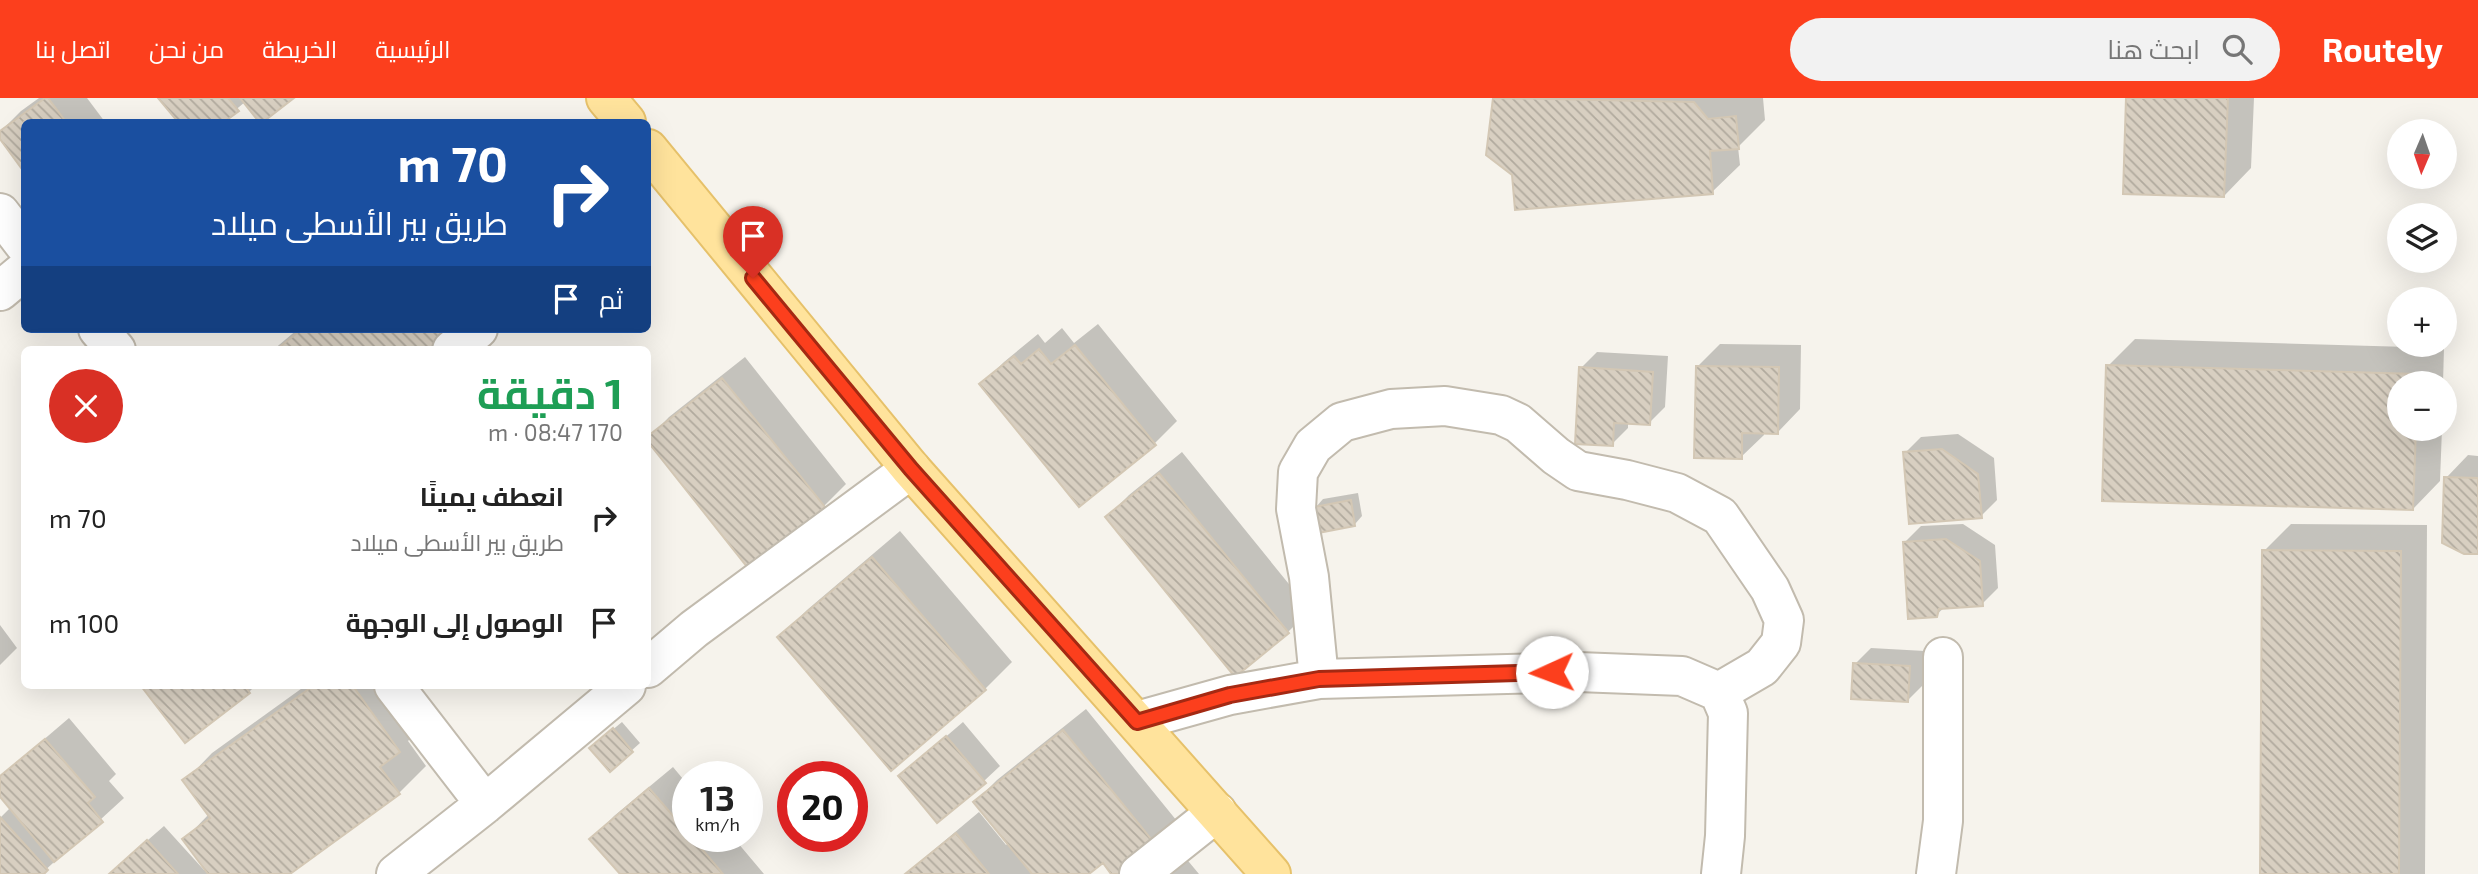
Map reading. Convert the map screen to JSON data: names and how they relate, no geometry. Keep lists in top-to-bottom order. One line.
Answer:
{"north":"bottom","page":{"header":"Routely","search":"ابحث هنا","nav":["الرئيسية","الخريطة","من نحن","اتصل بنا"],"map_buttons":["+","−"],"turn":["70 m","طريق بير الأسطى ميلاد"],"then":"ثم","heading":["1 دقيقة","170 m · 08:47"],"list":[{"name":"انعطف يمينًا","note":"طريق بير الأسطى ميلاد","value":"70 m"},{"name":"الوصول إلى الوجهة","value":"100 m"}],"speed":"13 km/h","limit":"20"}}
